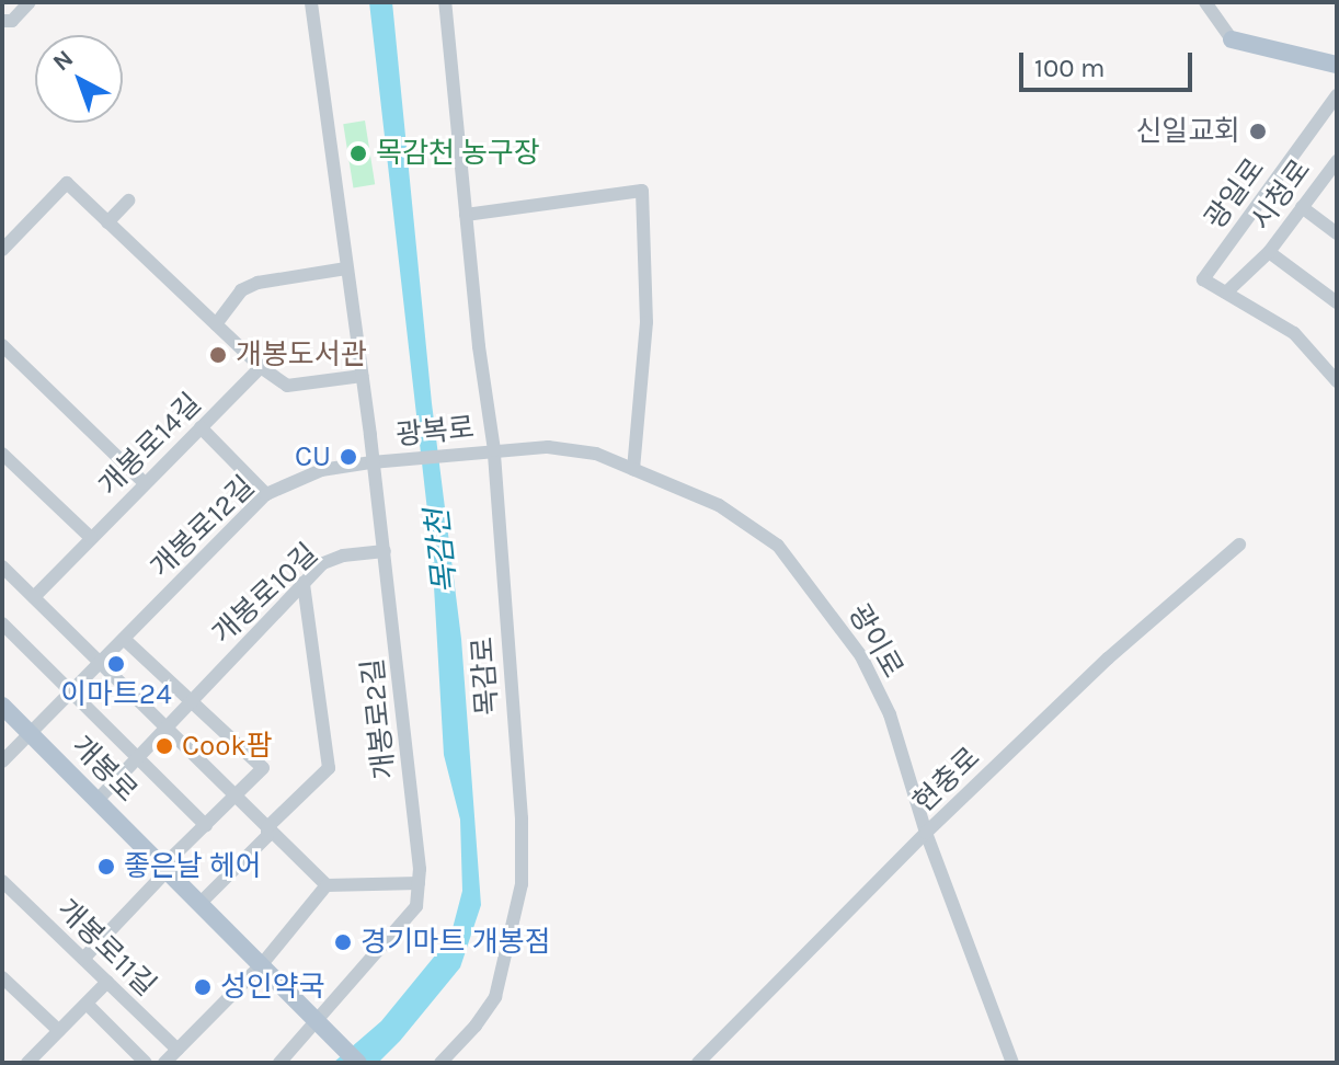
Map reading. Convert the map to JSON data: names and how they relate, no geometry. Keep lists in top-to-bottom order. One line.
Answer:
{"streets":{"main road":["개봉로"],"street":["광일로","시청로","광복로","개봉로14길","개봉로12길","개봉로10길","광이로","목감로","개봉로2길","현충로","개봉로11길"]},"crossings":[["광일로","시청로"],["광복로","개봉로12길"],["광복로","광이로"],["광복로","목감로"],["광복로","개봉로2길"],["개봉로12길","개봉로2길"],["개봉로12길","개봉로"],["개봉로10길","개봉로2길"],["개봉로10길","개봉로"],["광이로","목감로"],["광이로","현충로"],["개봉로2길","개봉로"]],"water":["목감천"],"places":["신일교회","목감천 농구장","개봉도서관","CU","이마트24","Cook팜","좋은날 헤어","경기마트 개봉점","성인약국"],"scale_bar":"100 m","north":"top left"}
